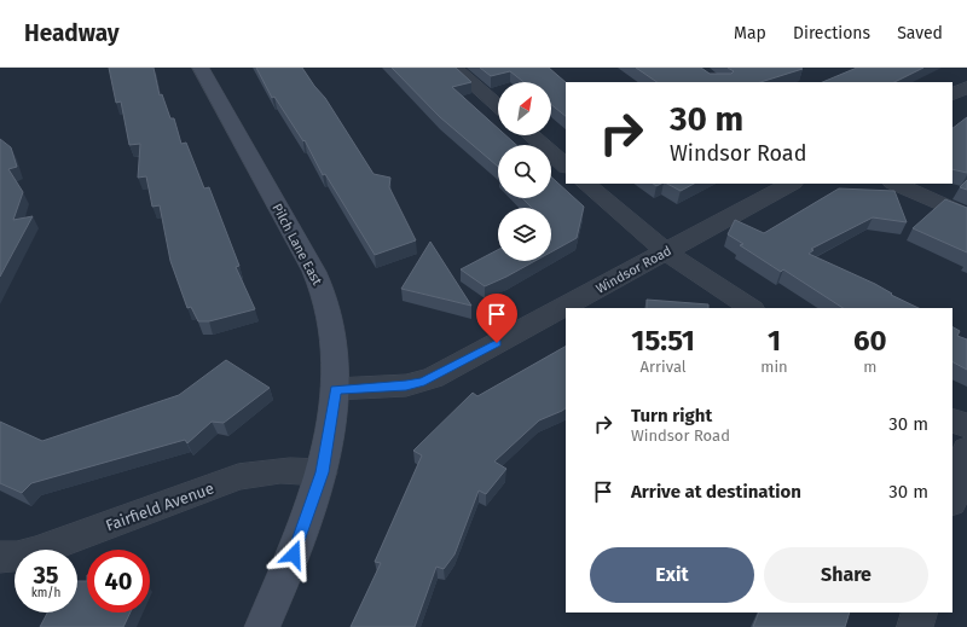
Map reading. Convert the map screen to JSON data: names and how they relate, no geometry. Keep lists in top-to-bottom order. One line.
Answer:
{"streets":{"street":["Pilch Lane East","Windsor Road","Fairfield Avenue"]},"crossings":[["Pilch Lane East","Windsor Road"],["Pilch Lane East","Fairfield Avenue"]],"north":"top right","page":{"header":"Headway","nav":["Map","Directions","Saved"],"turn":["30 m","Windsor Road"],"eta":["15:51","Arrival","1","min","60","m"],"list":[{"name":"Turn right","note":"Windsor Road","value":"30 m"},{"name":"Arrive at destination","value":"30 m"}],"buttons":["Exit","Share"],"speed":"35 km/h","limit":"40"}}
